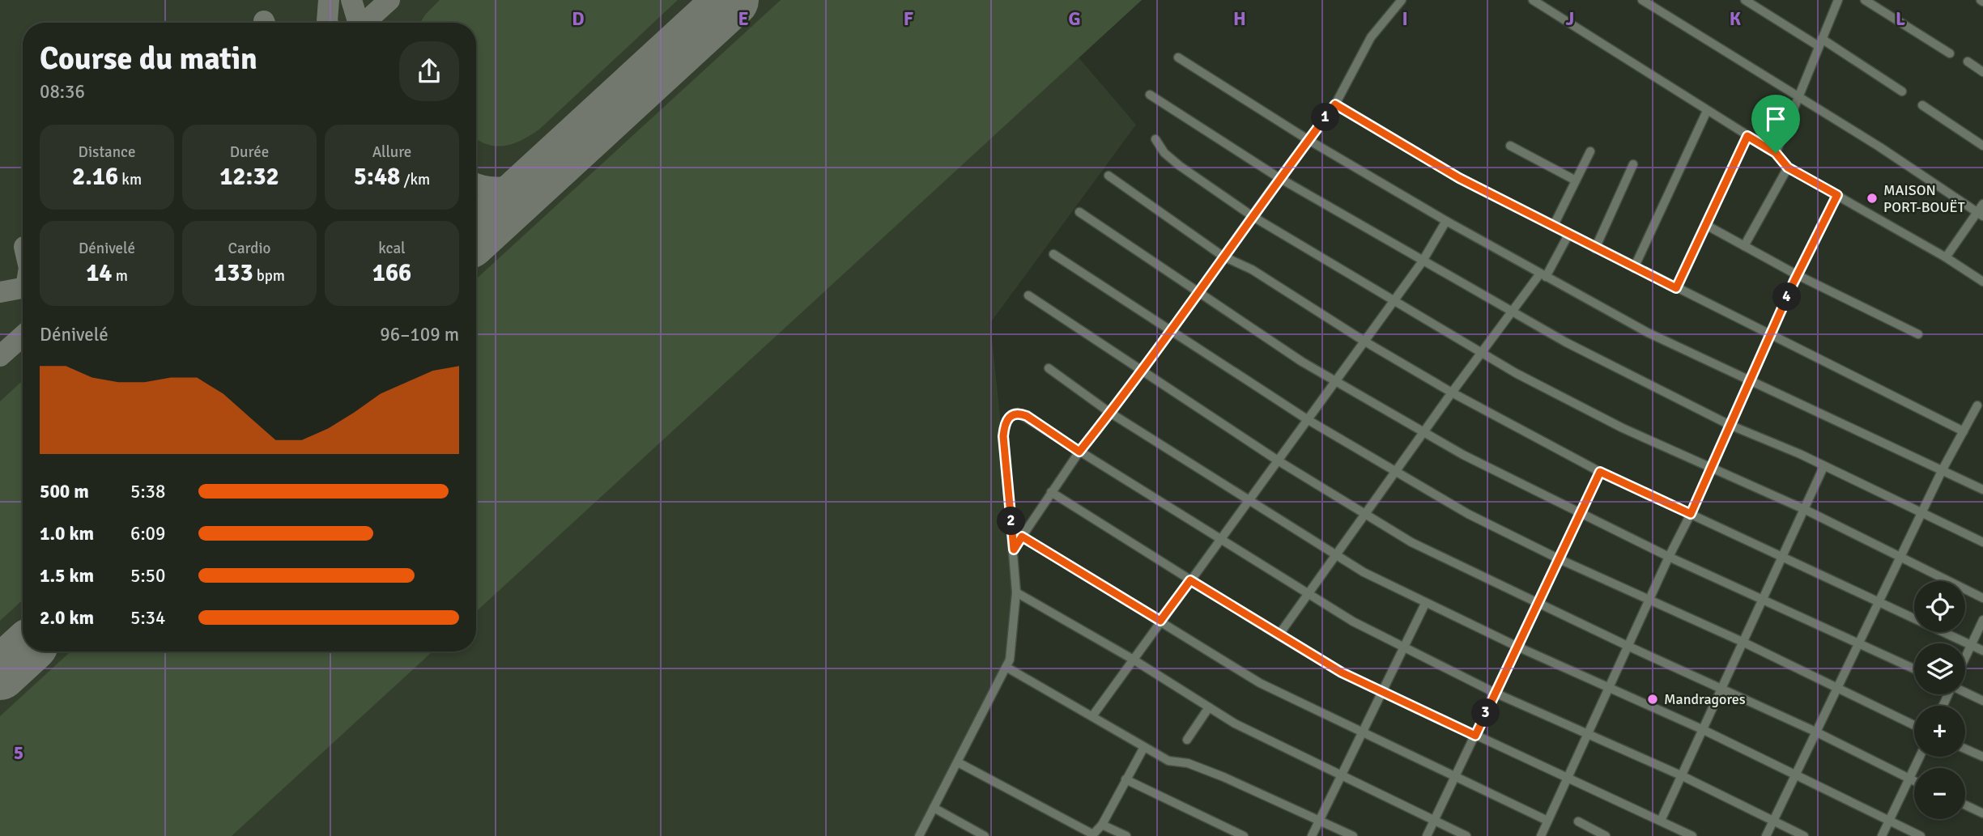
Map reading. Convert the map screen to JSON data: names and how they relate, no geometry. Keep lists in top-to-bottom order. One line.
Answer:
{"places":["MAISON PORT-BOUËT","Mandragores"],"page":{"heading":["Course du matin","08:36"],"pins":["1","4","2","3"],"stats":[["Distance","2.16 km"],["Durée","12:32"],["Allure","5:48 /km"],["Dénivelé","14 m"],["Cardio","133 bpm"],["kcal","166"]],"chart":["Dénivelé","96–109 m"],"list":[{"name":"500 m","note":"5:38"},{"name":"1.0 km","note":"6:09"},{"name":"1.5 km","note":"5:50"},{"name":"2.0 km","note":"5:34"}],"map_buttons":["+","−"]},"grid":{"columns":["D","E","F","G","H","I","J","K","L"],"rows":["5"]}}
